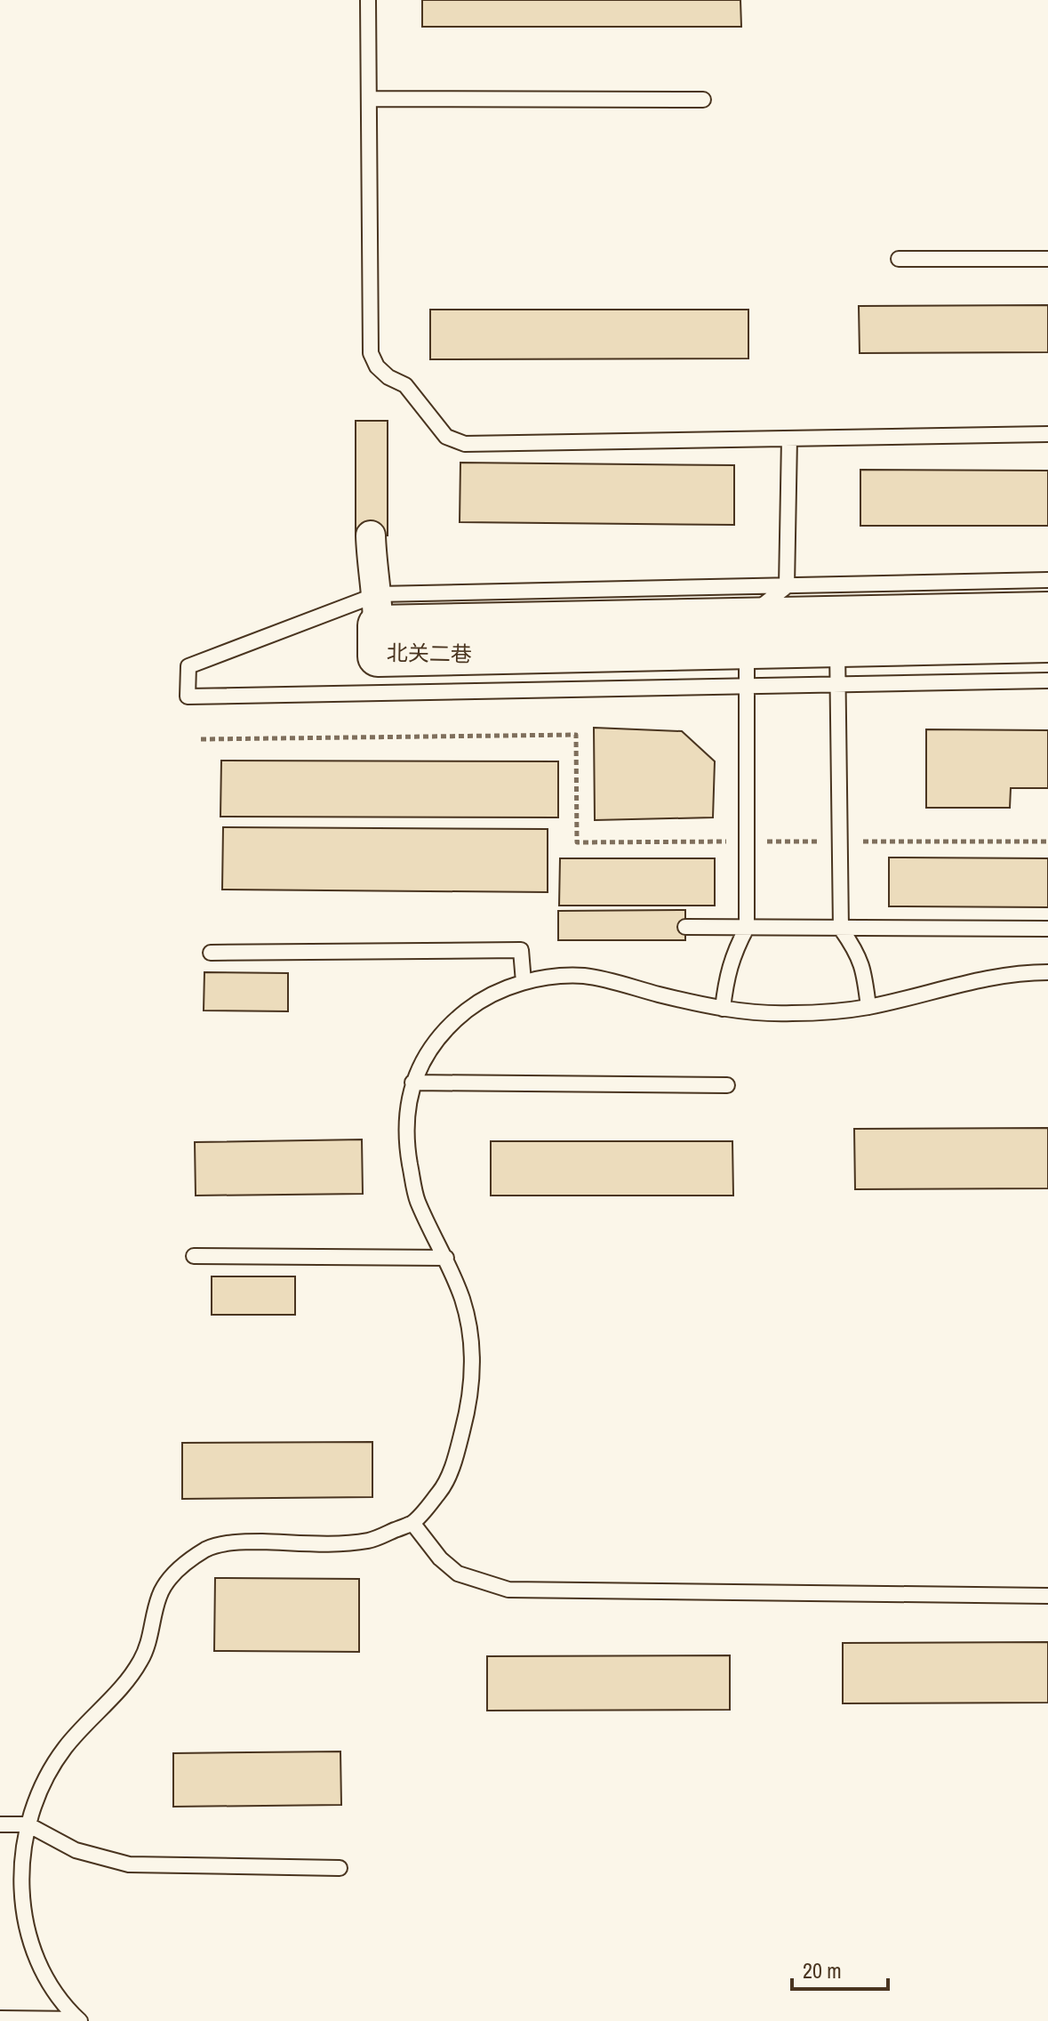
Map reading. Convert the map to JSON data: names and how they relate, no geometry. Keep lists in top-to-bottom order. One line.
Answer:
{"streets":{"street":["北关二巷"]},"scale_bar":"20 m"}
